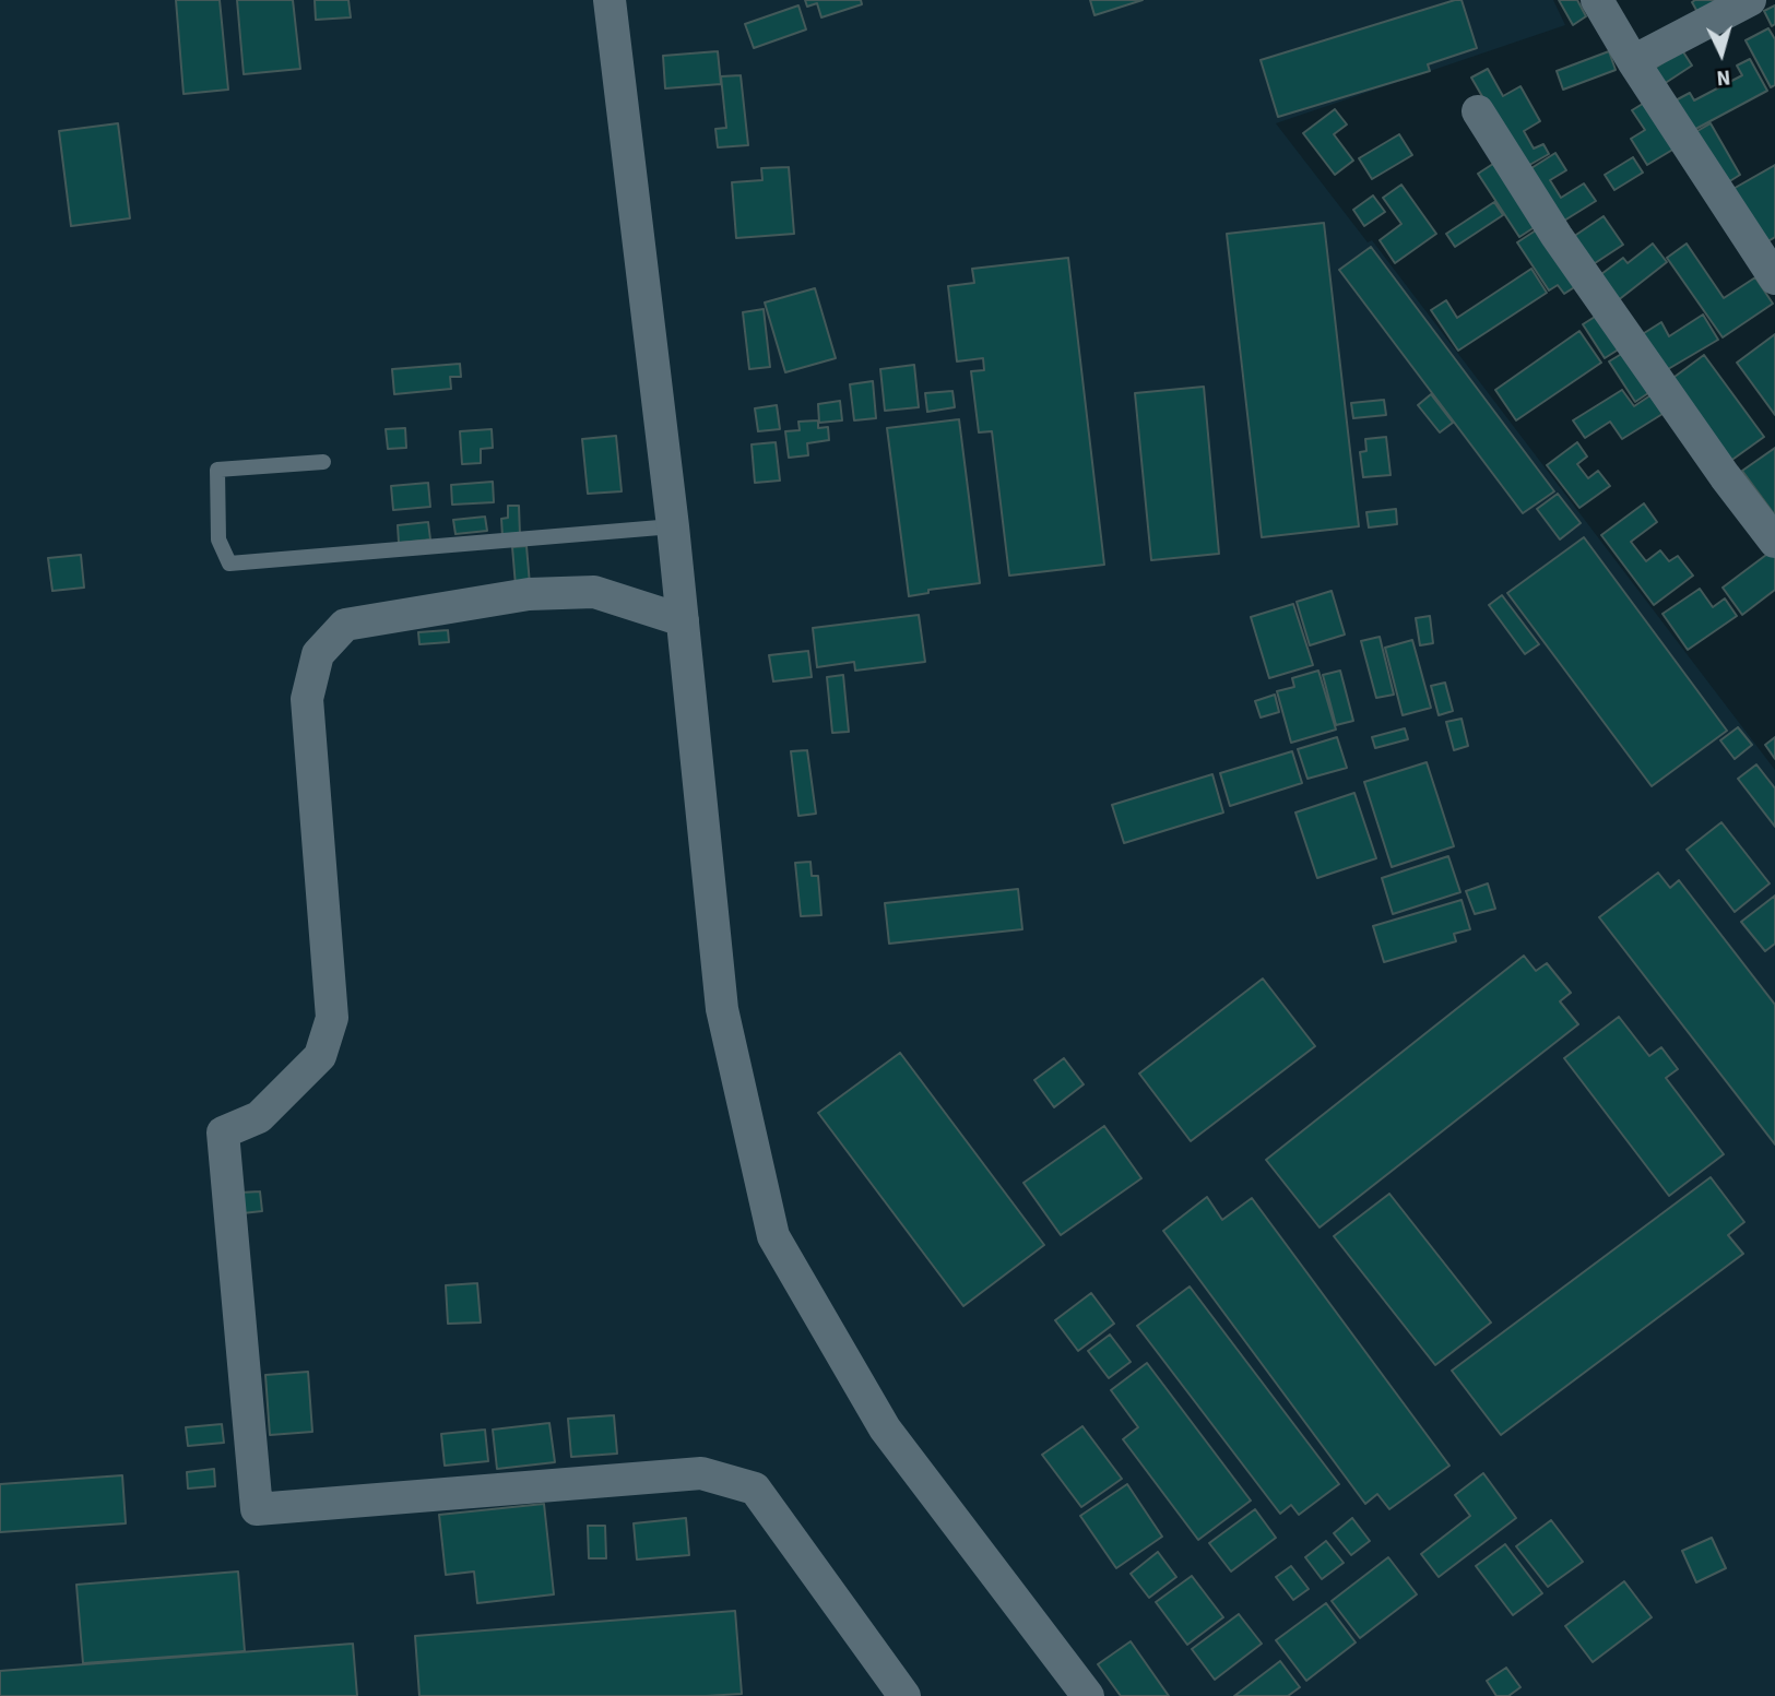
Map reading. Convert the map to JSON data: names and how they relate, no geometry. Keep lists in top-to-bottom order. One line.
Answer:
{"north":"bottom"}
